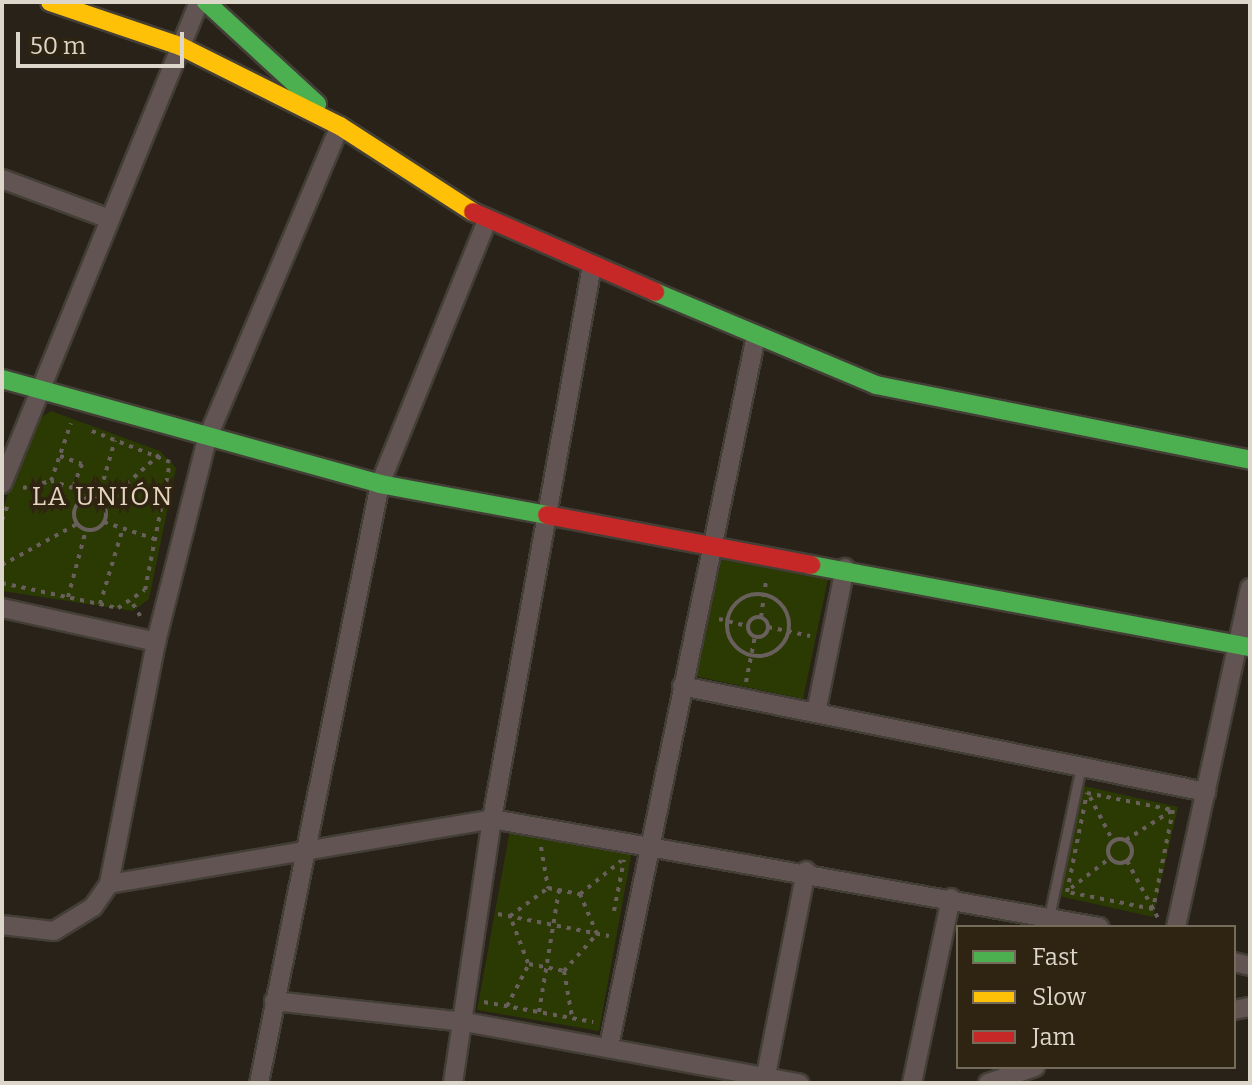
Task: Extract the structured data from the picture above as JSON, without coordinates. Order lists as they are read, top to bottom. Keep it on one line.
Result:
{"districts":["LA UNIÓN"],"legend":["Fast","Slow","Jam"],"scale_bar":"50 m"}
